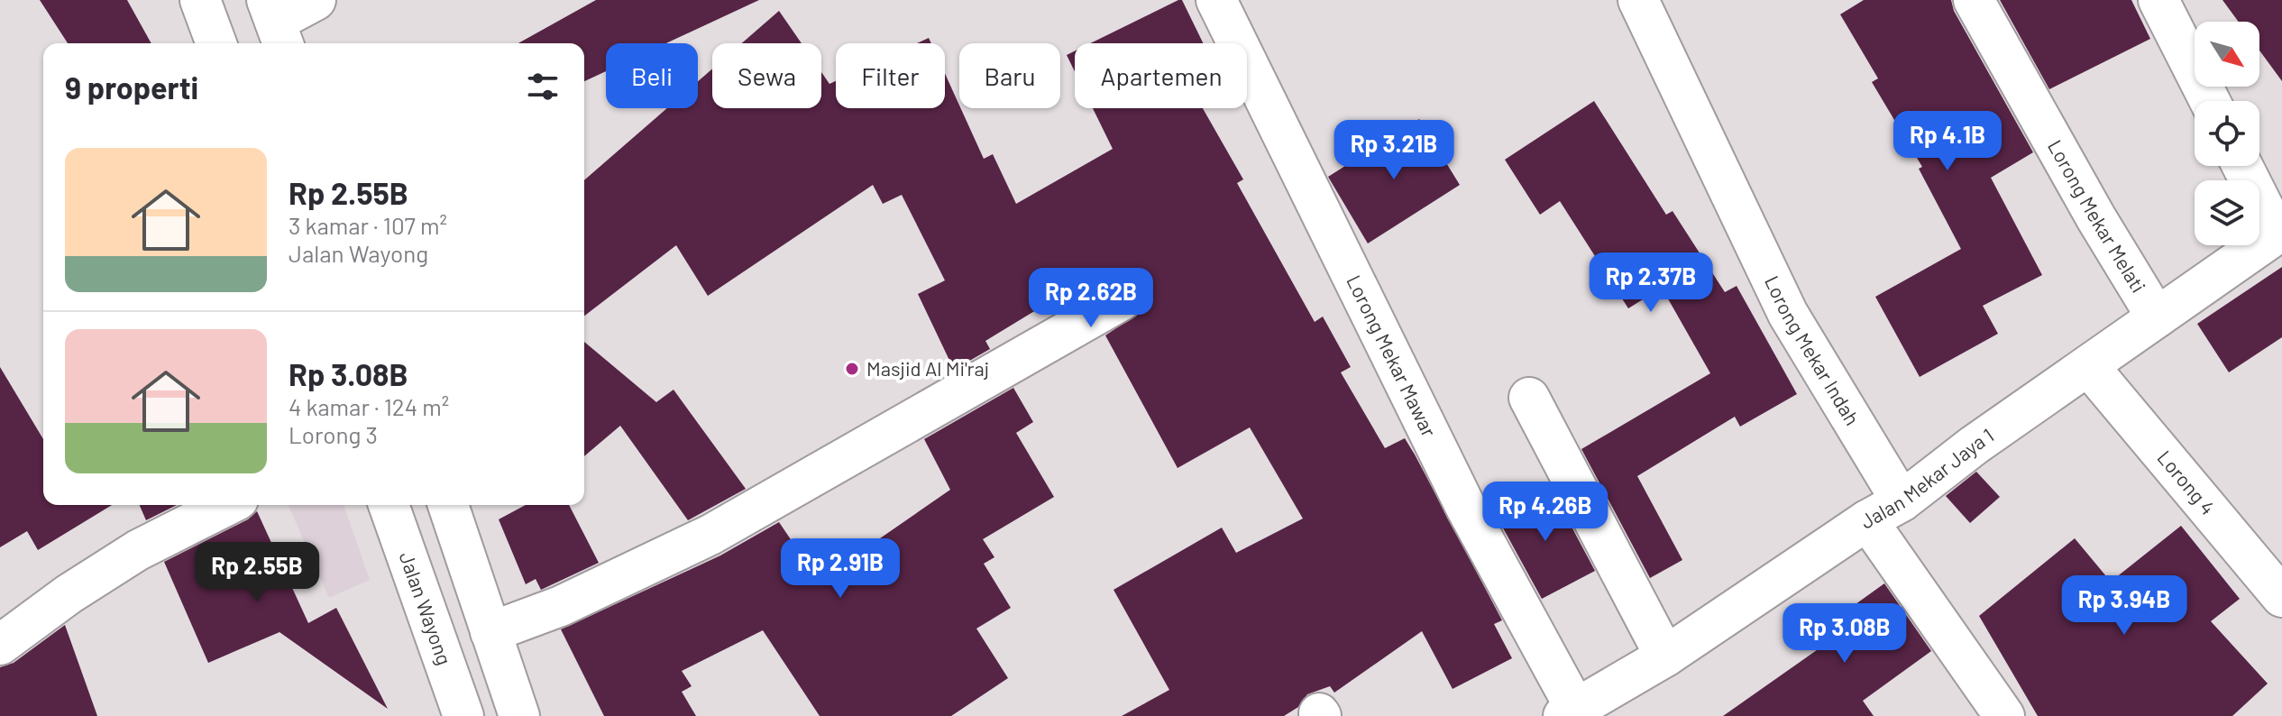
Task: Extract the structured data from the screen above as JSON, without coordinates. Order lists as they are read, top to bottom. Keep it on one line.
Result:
{"streets":{"street":["Lorong Mekar Melati","Lorong Mekar Indah","Lorong Mekar Mawar","Jalan Mekar Jaya 1","Lorong 4","Jalan Wayong"]},"crossings":[["Lorong Mekar Melati","Jalan Mekar Jaya 1"],["Lorong Mekar Indah","Jalan Mekar Jaya 1"],["Lorong Mekar Mawar","Jalan Mekar Jaya 1"],["Jalan Mekar Jaya 1","Lorong 4"]],"places":["Masjid Al Mi'raj"],"north":"bottom right","page":{"chip":["Beli","Sewa","Filter","Baru","Apartemen"],"heading":"9 properti","price":["Rp 4.1B","Rp 3.21B","Rp 2.37B","Rp 2.62B","Rp 4.26B","Rp 2.91B","Rp 2.55B","Rp 3.94B","Rp 3.08B"],"list":[{"name":"Rp 2.55B","note":"3 kamar · 107 m² · Jalan Wayong"},{"name":"Rp 3.08B","note":"4 kamar · 124 m² · Lorong 3"}]}}
